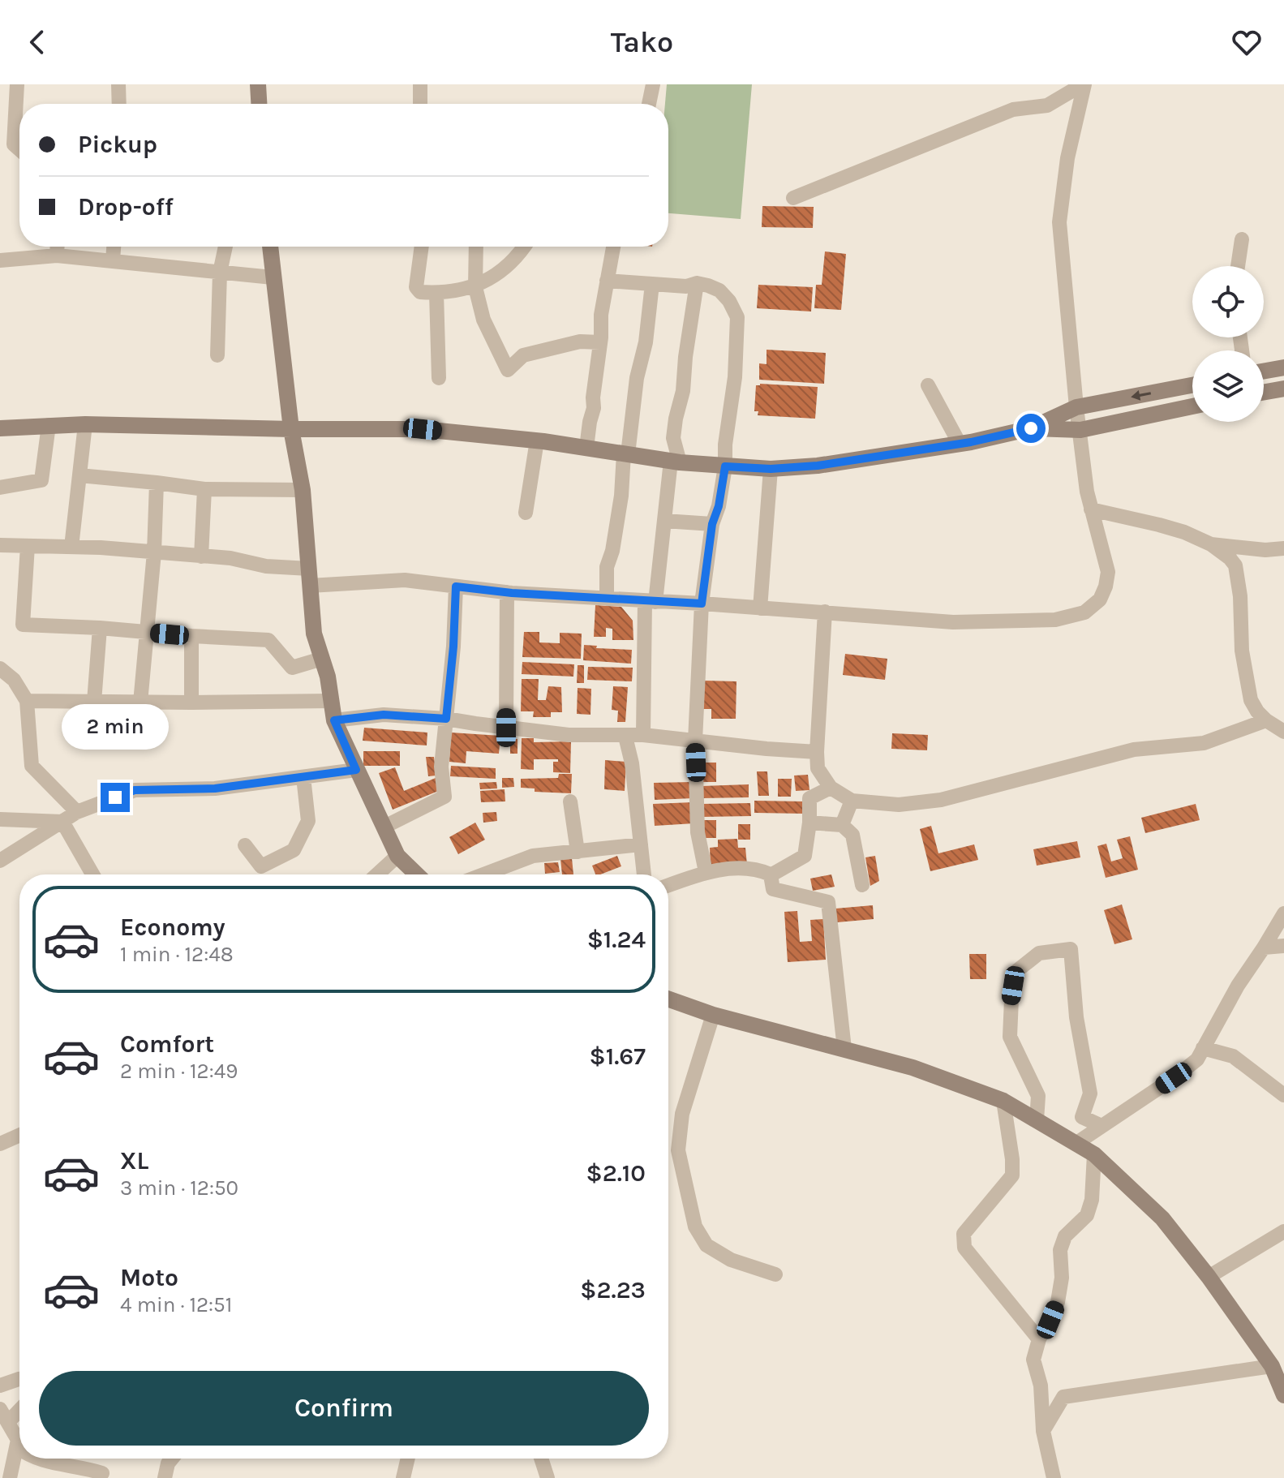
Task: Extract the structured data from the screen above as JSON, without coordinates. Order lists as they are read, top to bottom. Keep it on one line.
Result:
{"page":{"header":"Tako","banner":["Pickup","Drop-off"],"bubble":"2 min","list":[{"name":"Economy","note":"1 min · 12:48","value":"$1.24"},{"name":"Comfort","note":"2 min · 12:49","value":"$1.67"},{"name":"XL","note":"3 min · 12:50","value":"$2.10"},{"name":"Moto","note":"4 min · 12:51","value":"$2.23"}],"buttons":"Confirm"}}
